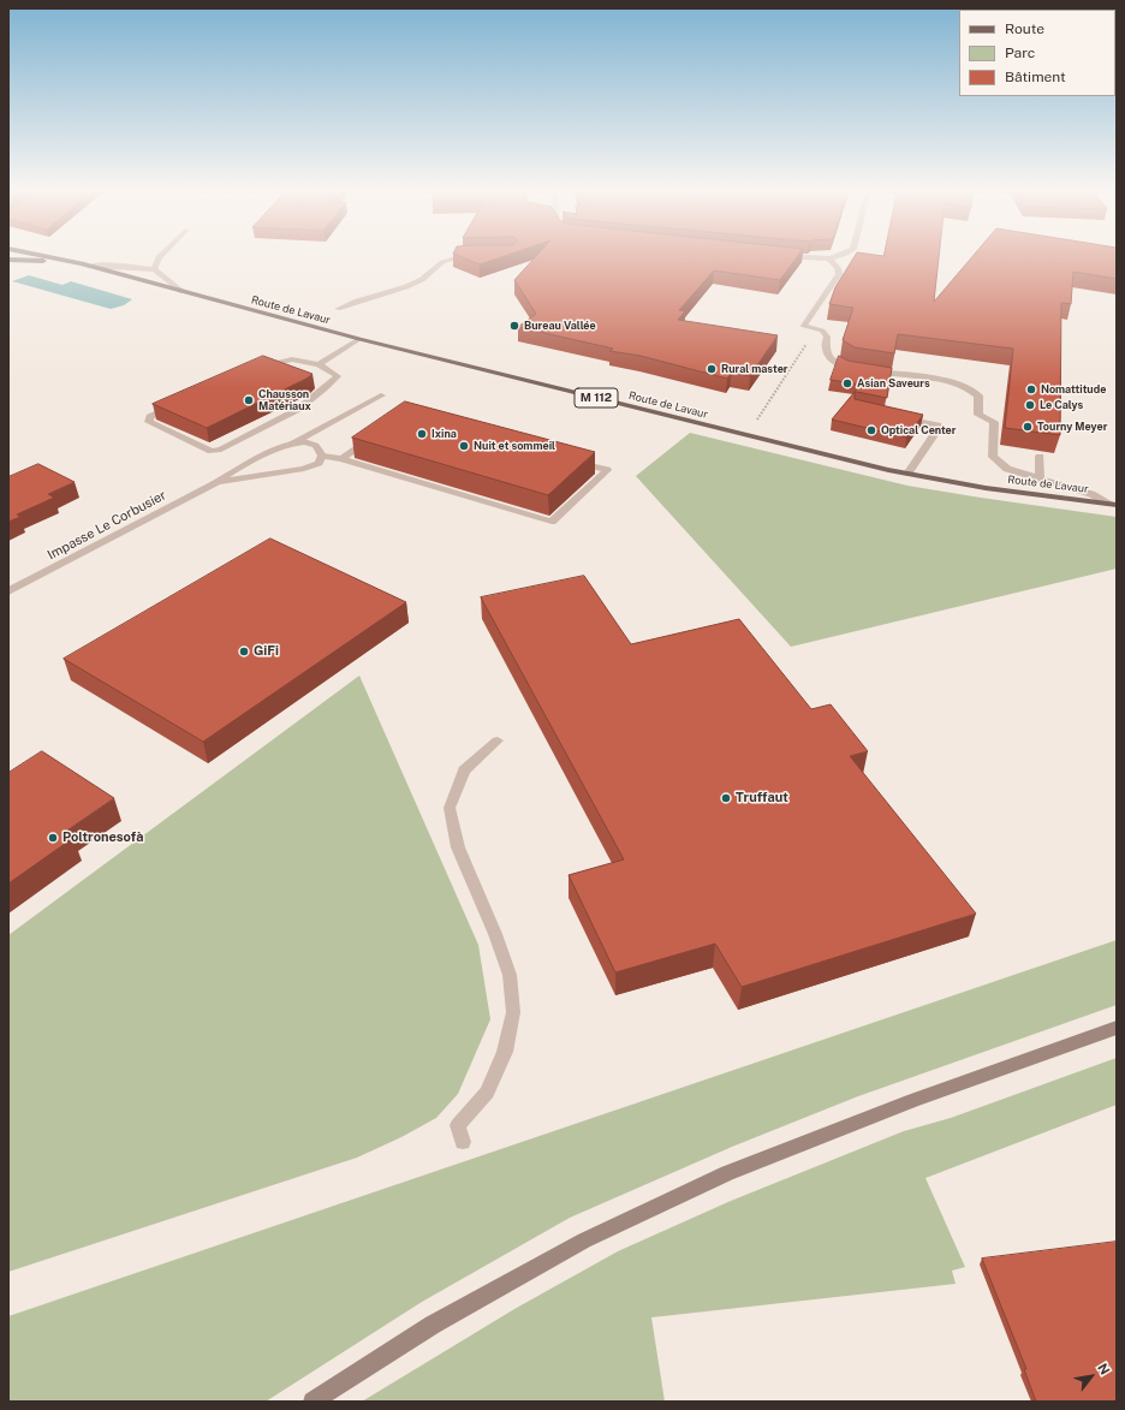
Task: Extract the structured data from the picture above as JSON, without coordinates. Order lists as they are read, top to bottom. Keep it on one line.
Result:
{"streets":{"main road":["Route de Lavaur","M 112"],"street":["Impasse Le Corbusier"]},"places":["Bureau Vallée","Rural master","Asian Saveurs","Nomattitude","Chausson Matériaux","Le Calys","Tourny Meyer","Optical Center","Ixina","Nuit et sommeil","GiFi","Truffaut","Poltronesofà"],"legend":["Route","Parc","Bâtiment"],"north":"top right"}
